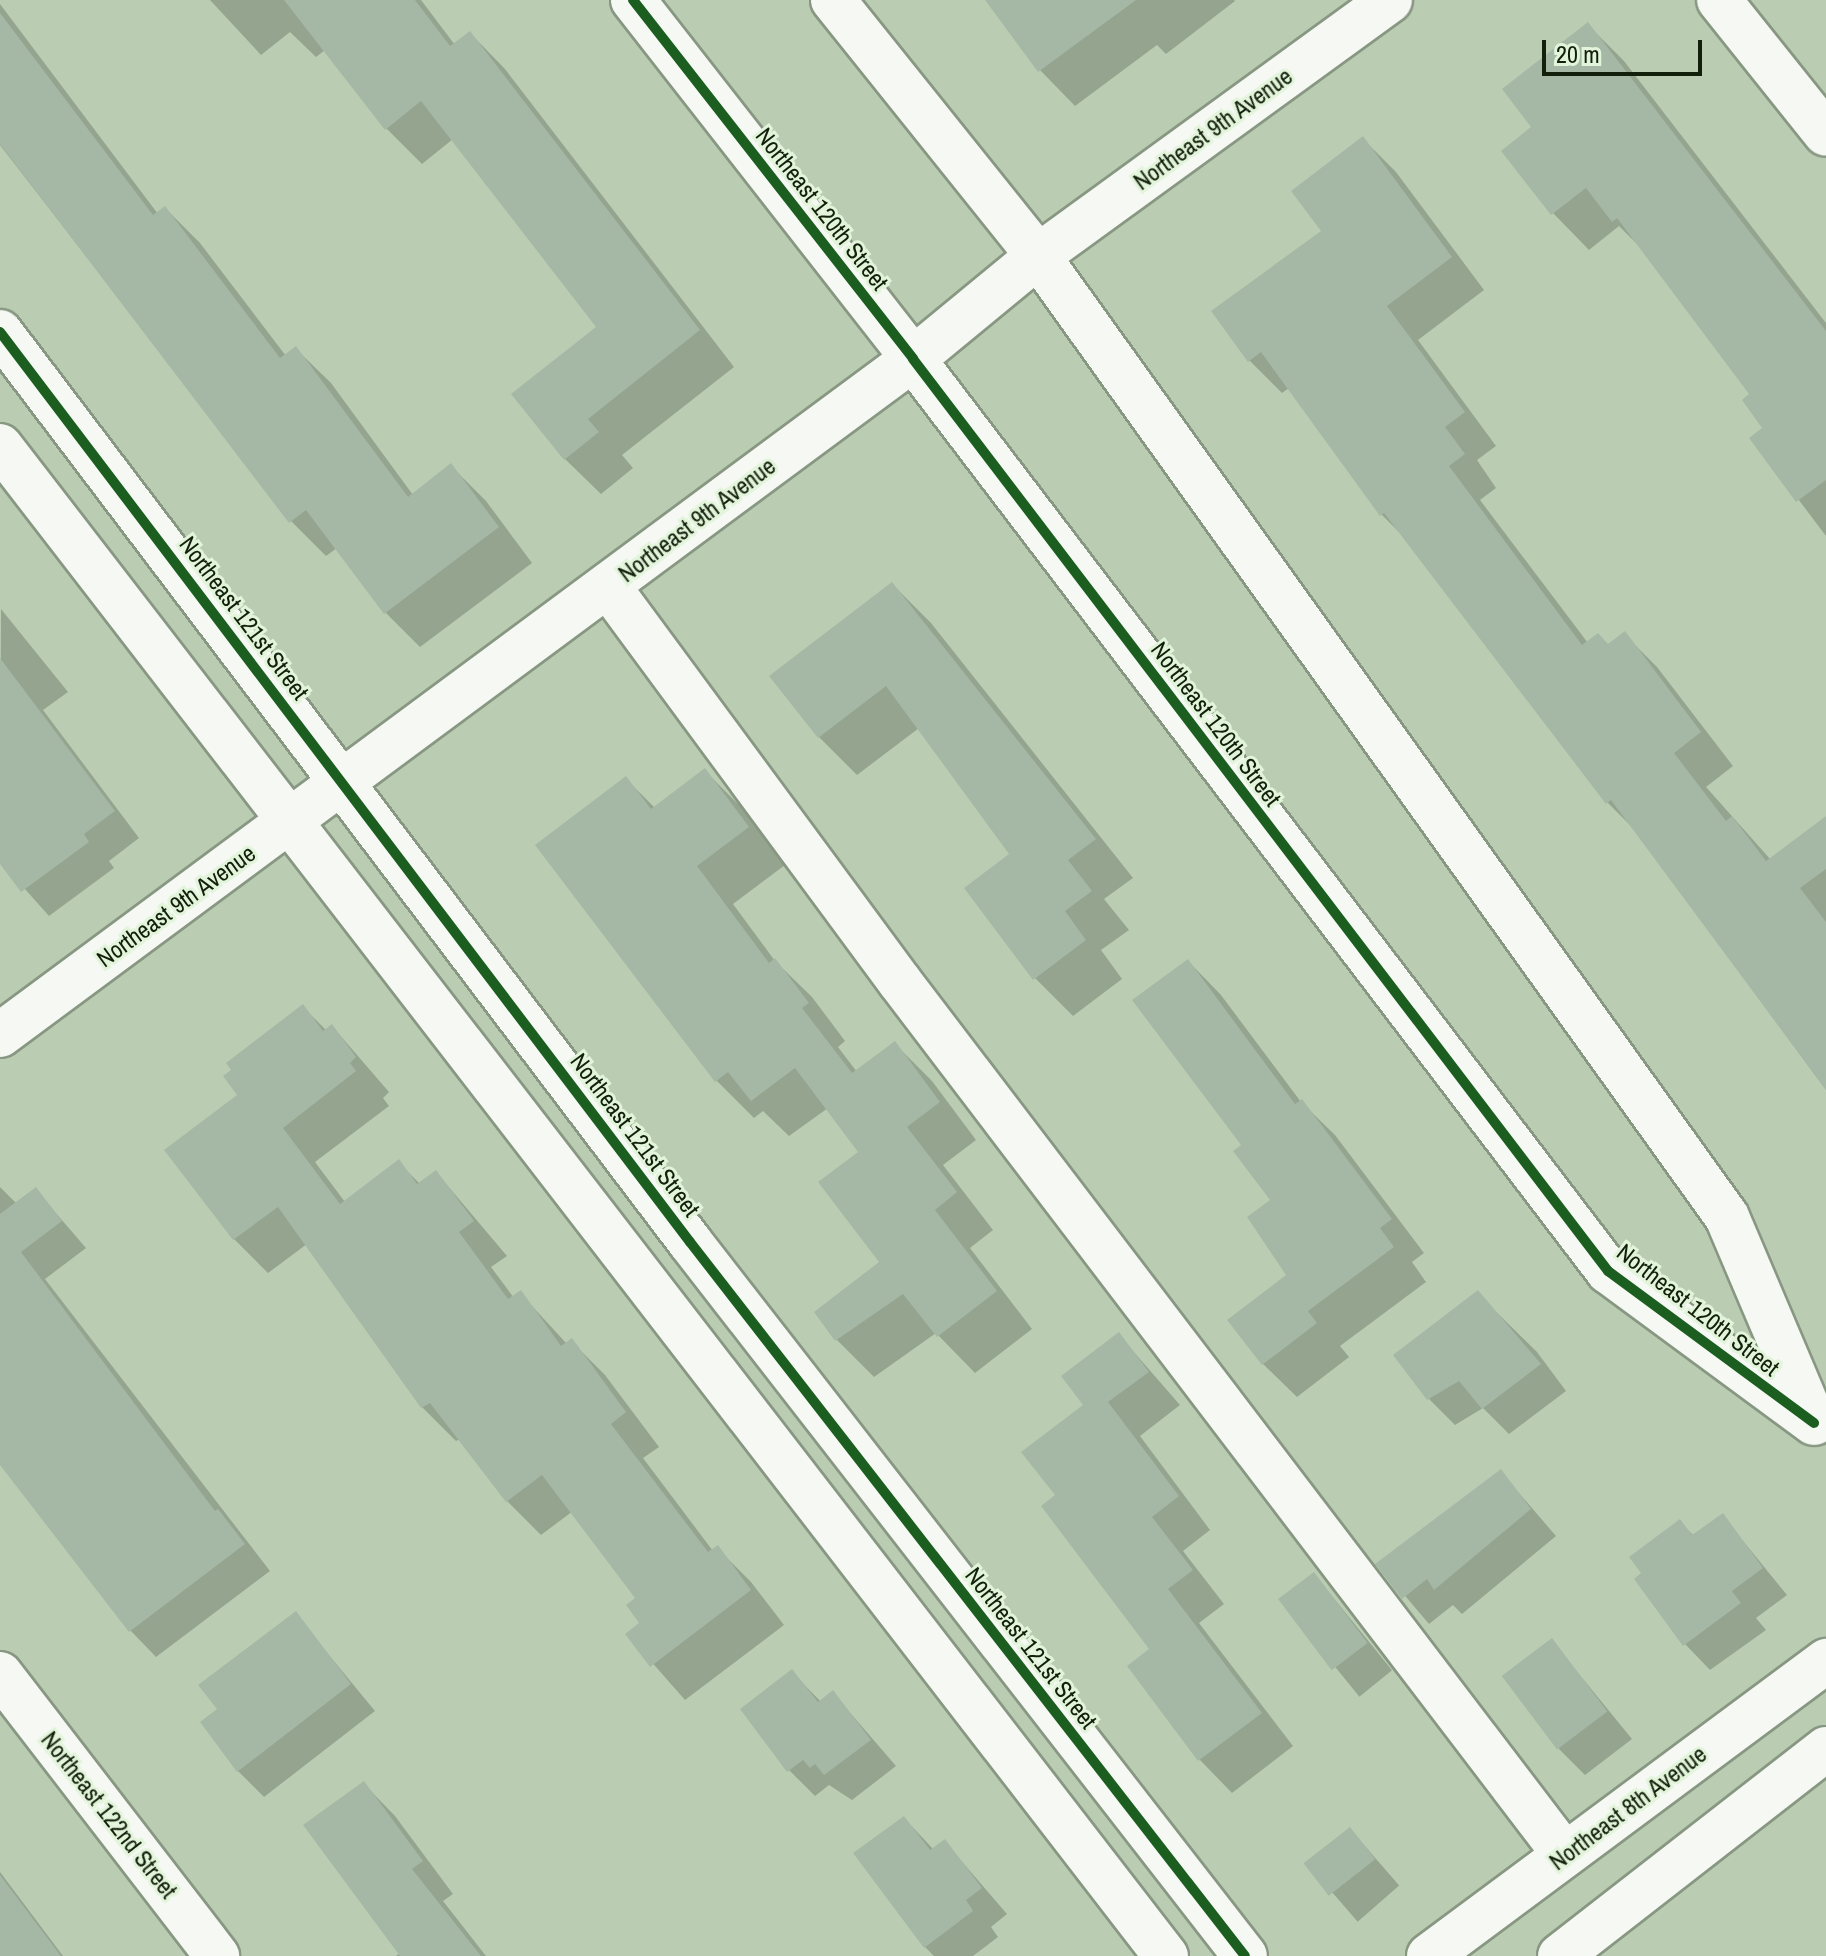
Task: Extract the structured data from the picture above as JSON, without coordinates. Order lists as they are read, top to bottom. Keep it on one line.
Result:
{"streets":{"street":["Northeast 9th Avenue","Northeast 120th Street","Northeast 121st Street","Northeast 8th Avenue","Northeast 122nd Street"]},"crossings":[["Northeast 9th Avenue","Northeast 120th Street"],["Northeast 9th Avenue","Northeast 121st Street"]],"scale_bar":"20 m"}
